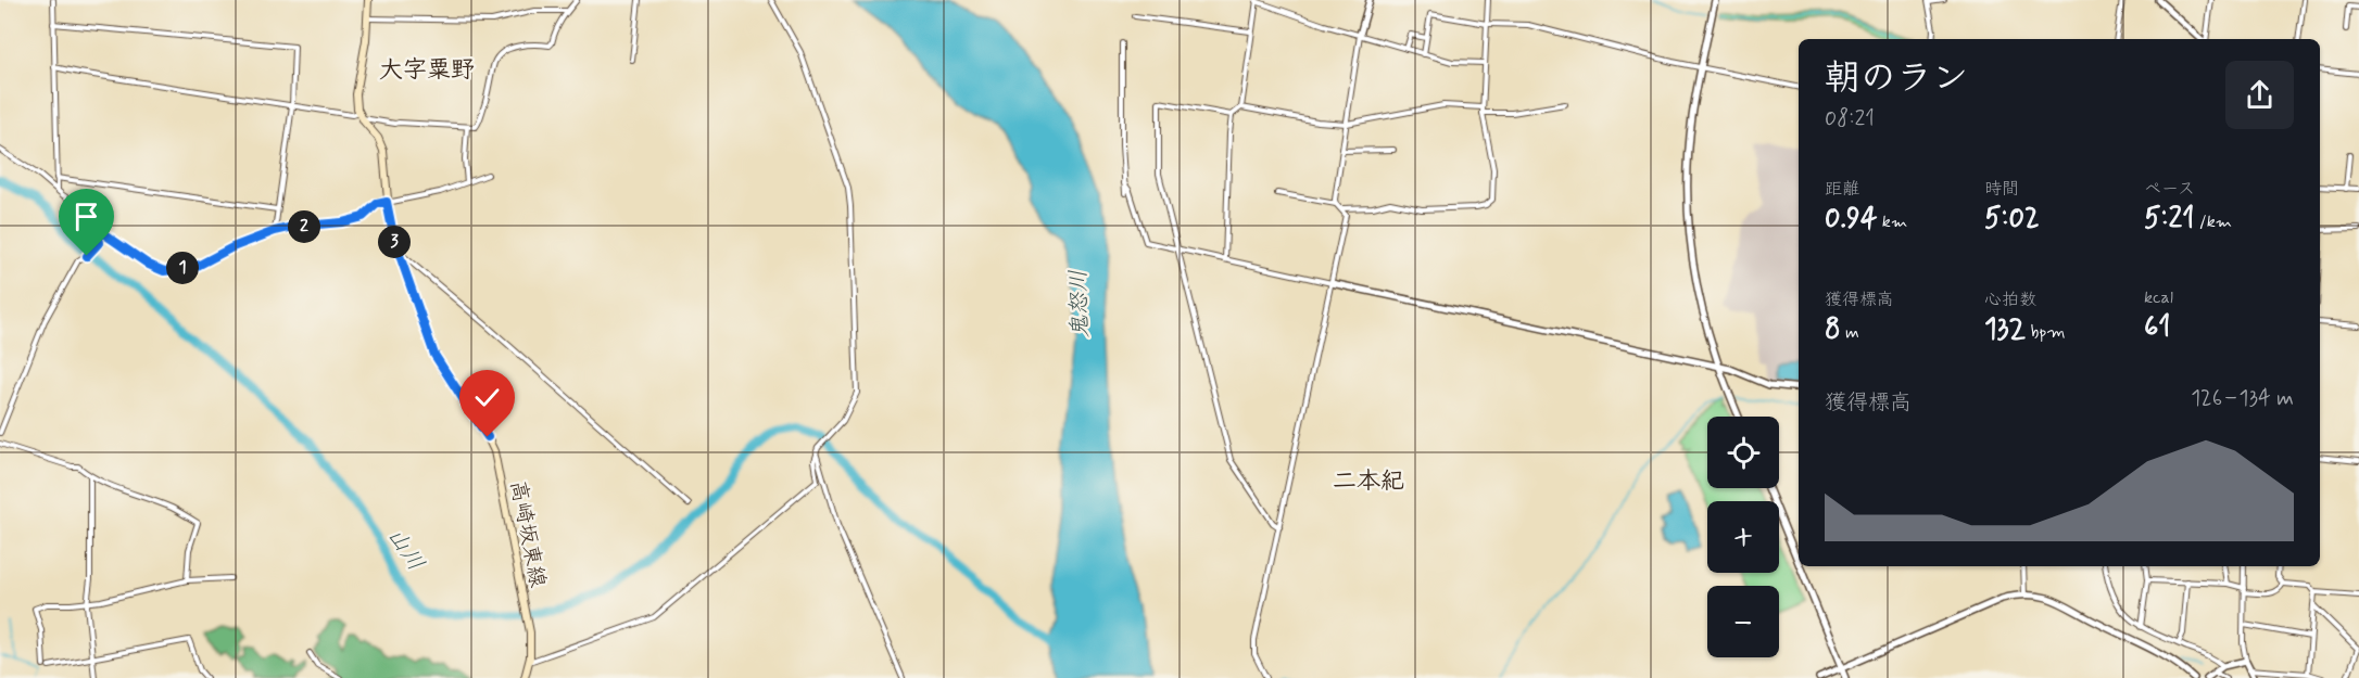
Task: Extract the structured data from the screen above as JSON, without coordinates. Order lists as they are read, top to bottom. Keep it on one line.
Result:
{"streets":{"main road":["高崎坂東線"]},"districts":["大字粟野","二本紀"],"water":["鬼怒川","山川"],"page":{"heading":["朝のラン","08:21"],"stats":[["距離","0.94 km"],["時間","5:02"],["ペース","5:21 /km"],["獲得標高","8 m"],["心拍数","132 bpm"],["kcal","61"]],"pins":["2","3","1"],"chart":["獲得標高","126–134 m"],"map_buttons":["+","−"]}}
